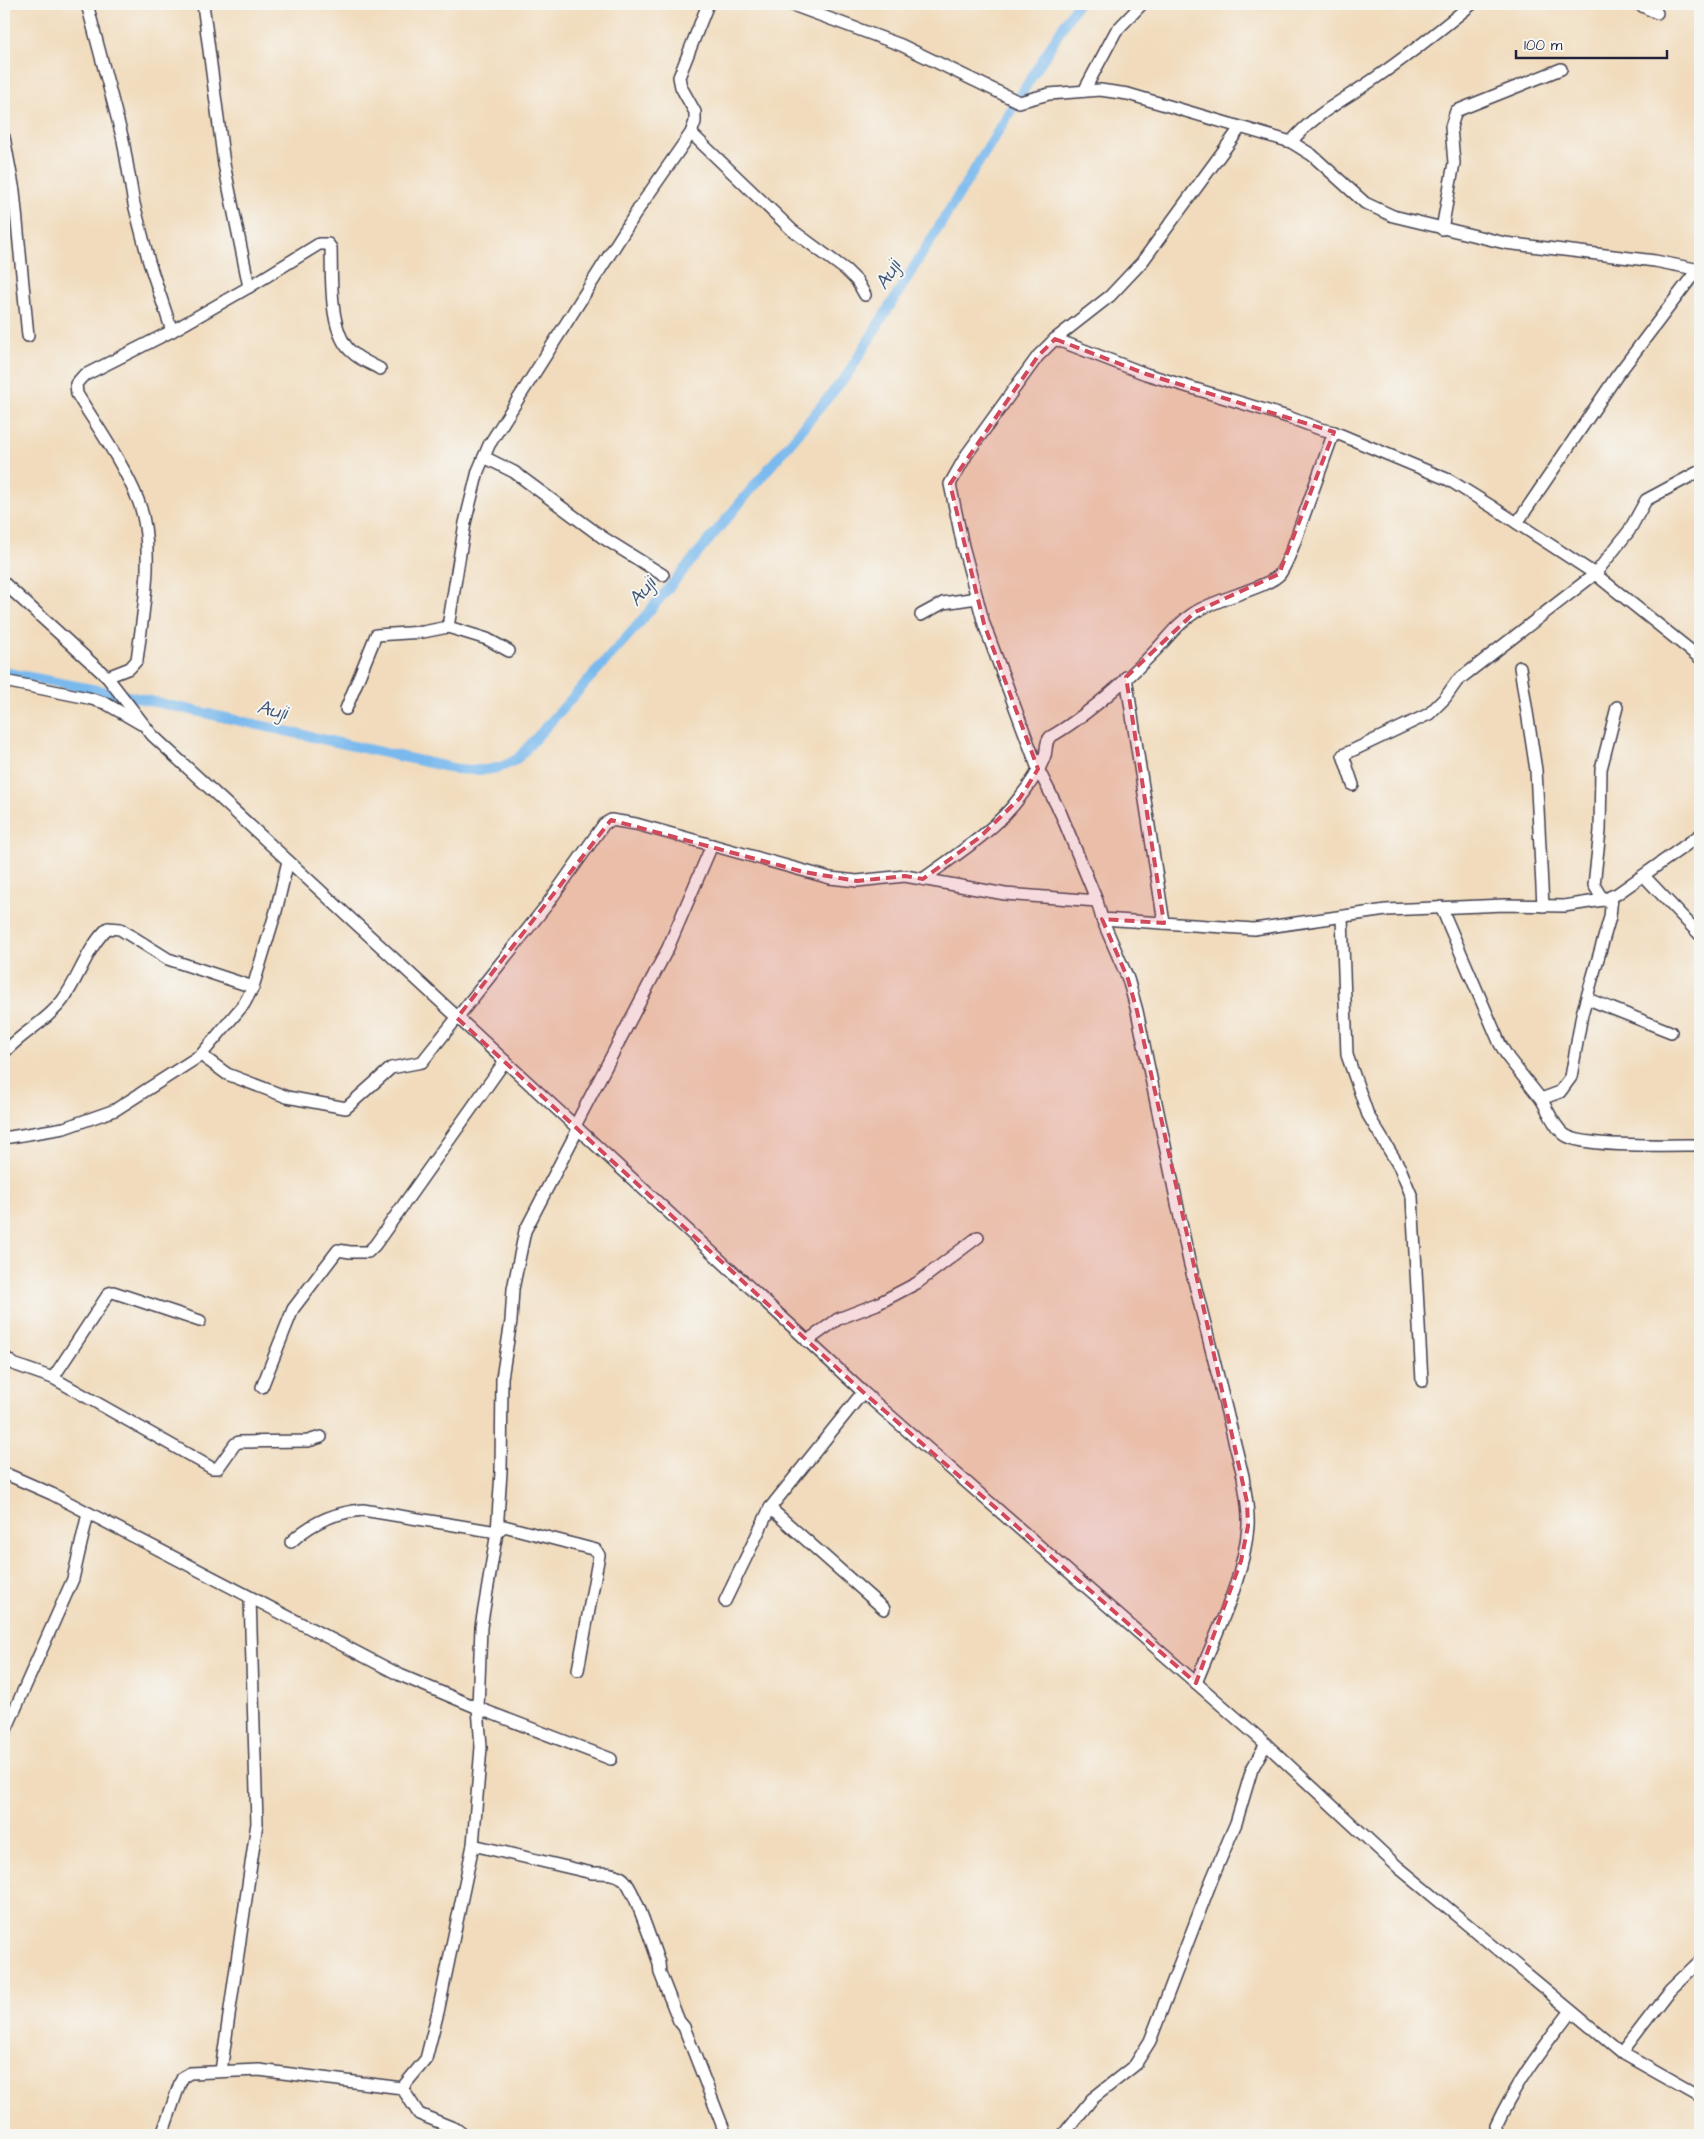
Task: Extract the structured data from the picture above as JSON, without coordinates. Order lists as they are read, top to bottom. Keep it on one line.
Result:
{"water":["Auji"],"scale_bar":"100 m"}
